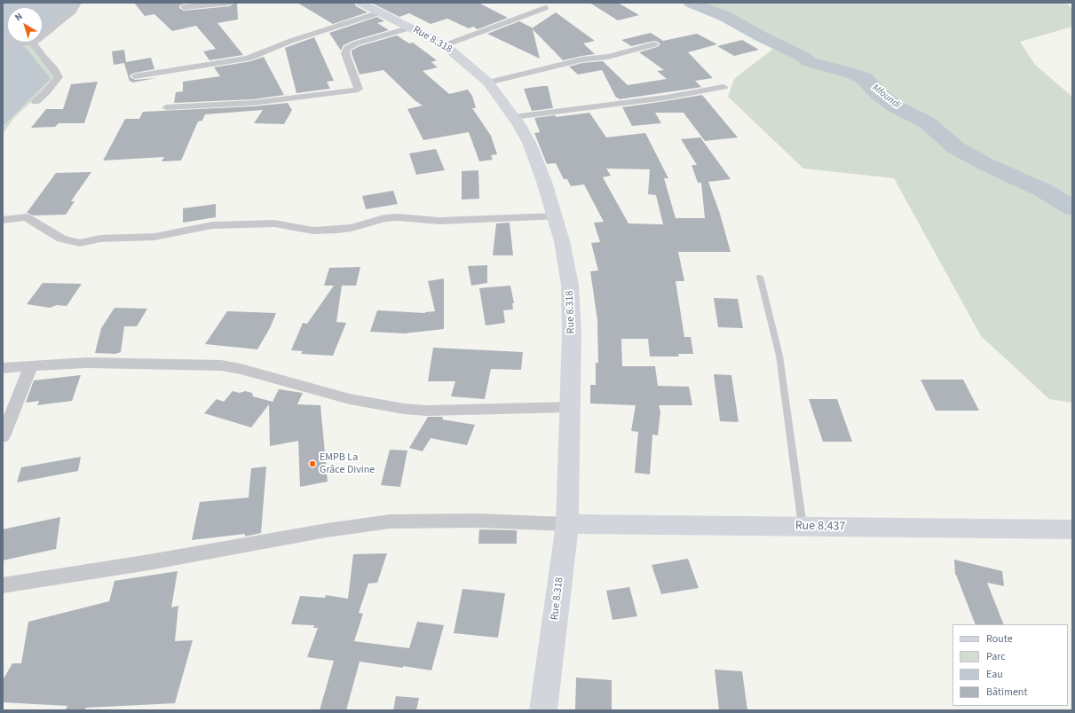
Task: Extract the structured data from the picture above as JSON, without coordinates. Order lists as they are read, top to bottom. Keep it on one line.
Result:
{"streets":{"main road":["Rue 8.318","Rue 8.437"]},"crossings":[["Rue 8.318","Rue 8.437"]],"water":["Mfoundi"],"places":["EMPB La Grâce Divine"],"legend":["Route","Parc","Eau","Bâtiment"],"north":"top left"}
